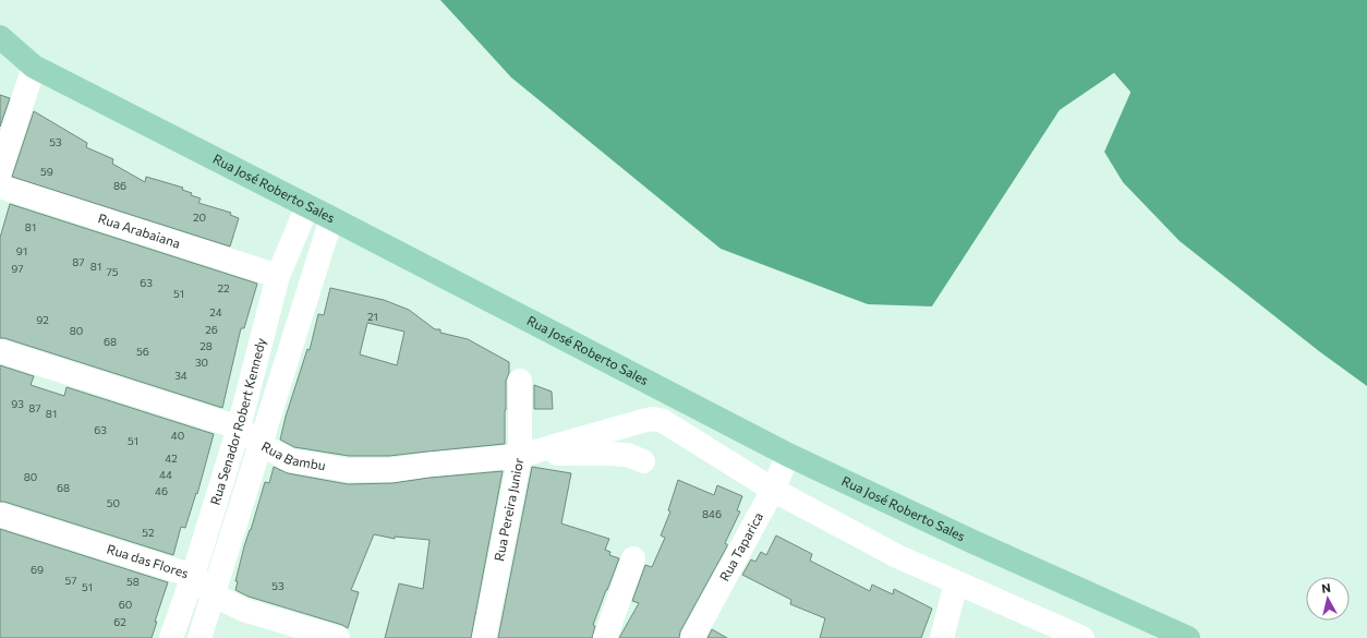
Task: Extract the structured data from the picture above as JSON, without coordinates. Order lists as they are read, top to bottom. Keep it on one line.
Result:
{"streets":{"main road":["Rua José Roberto Sales"],"street":["Rua Arabaiana","Rua Senador Robert Kennedy","Rua Bambu","Rua Pereira Junior","Rua Taparica","Rua das Flores"]},"crossings":[["Rua José Roberto Sales","Rua Senador Robert Kennedy"],["Rua José Roberto Sales","Rua Taparica"],["Rua Arabaiana","Rua Senador Robert Kennedy"],["Rua Senador Robert Kennedy","Rua Bambu"],["Rua Senador Robert Kennedy","Rua das Flores"],["Rua Bambu","Rua Pereira Junior"],["Rua Bambu","Rua Taparica"]],"house_numbers":["53","59","86","20","81","91","87","81","97","75","63","22","51","24","21","92","26","80","68","28","56","30","34","93","87","81","63","40","51","42","44","80","68","46","50","846","52","69","57","58","53","51","60","62"],"north":"top"}
